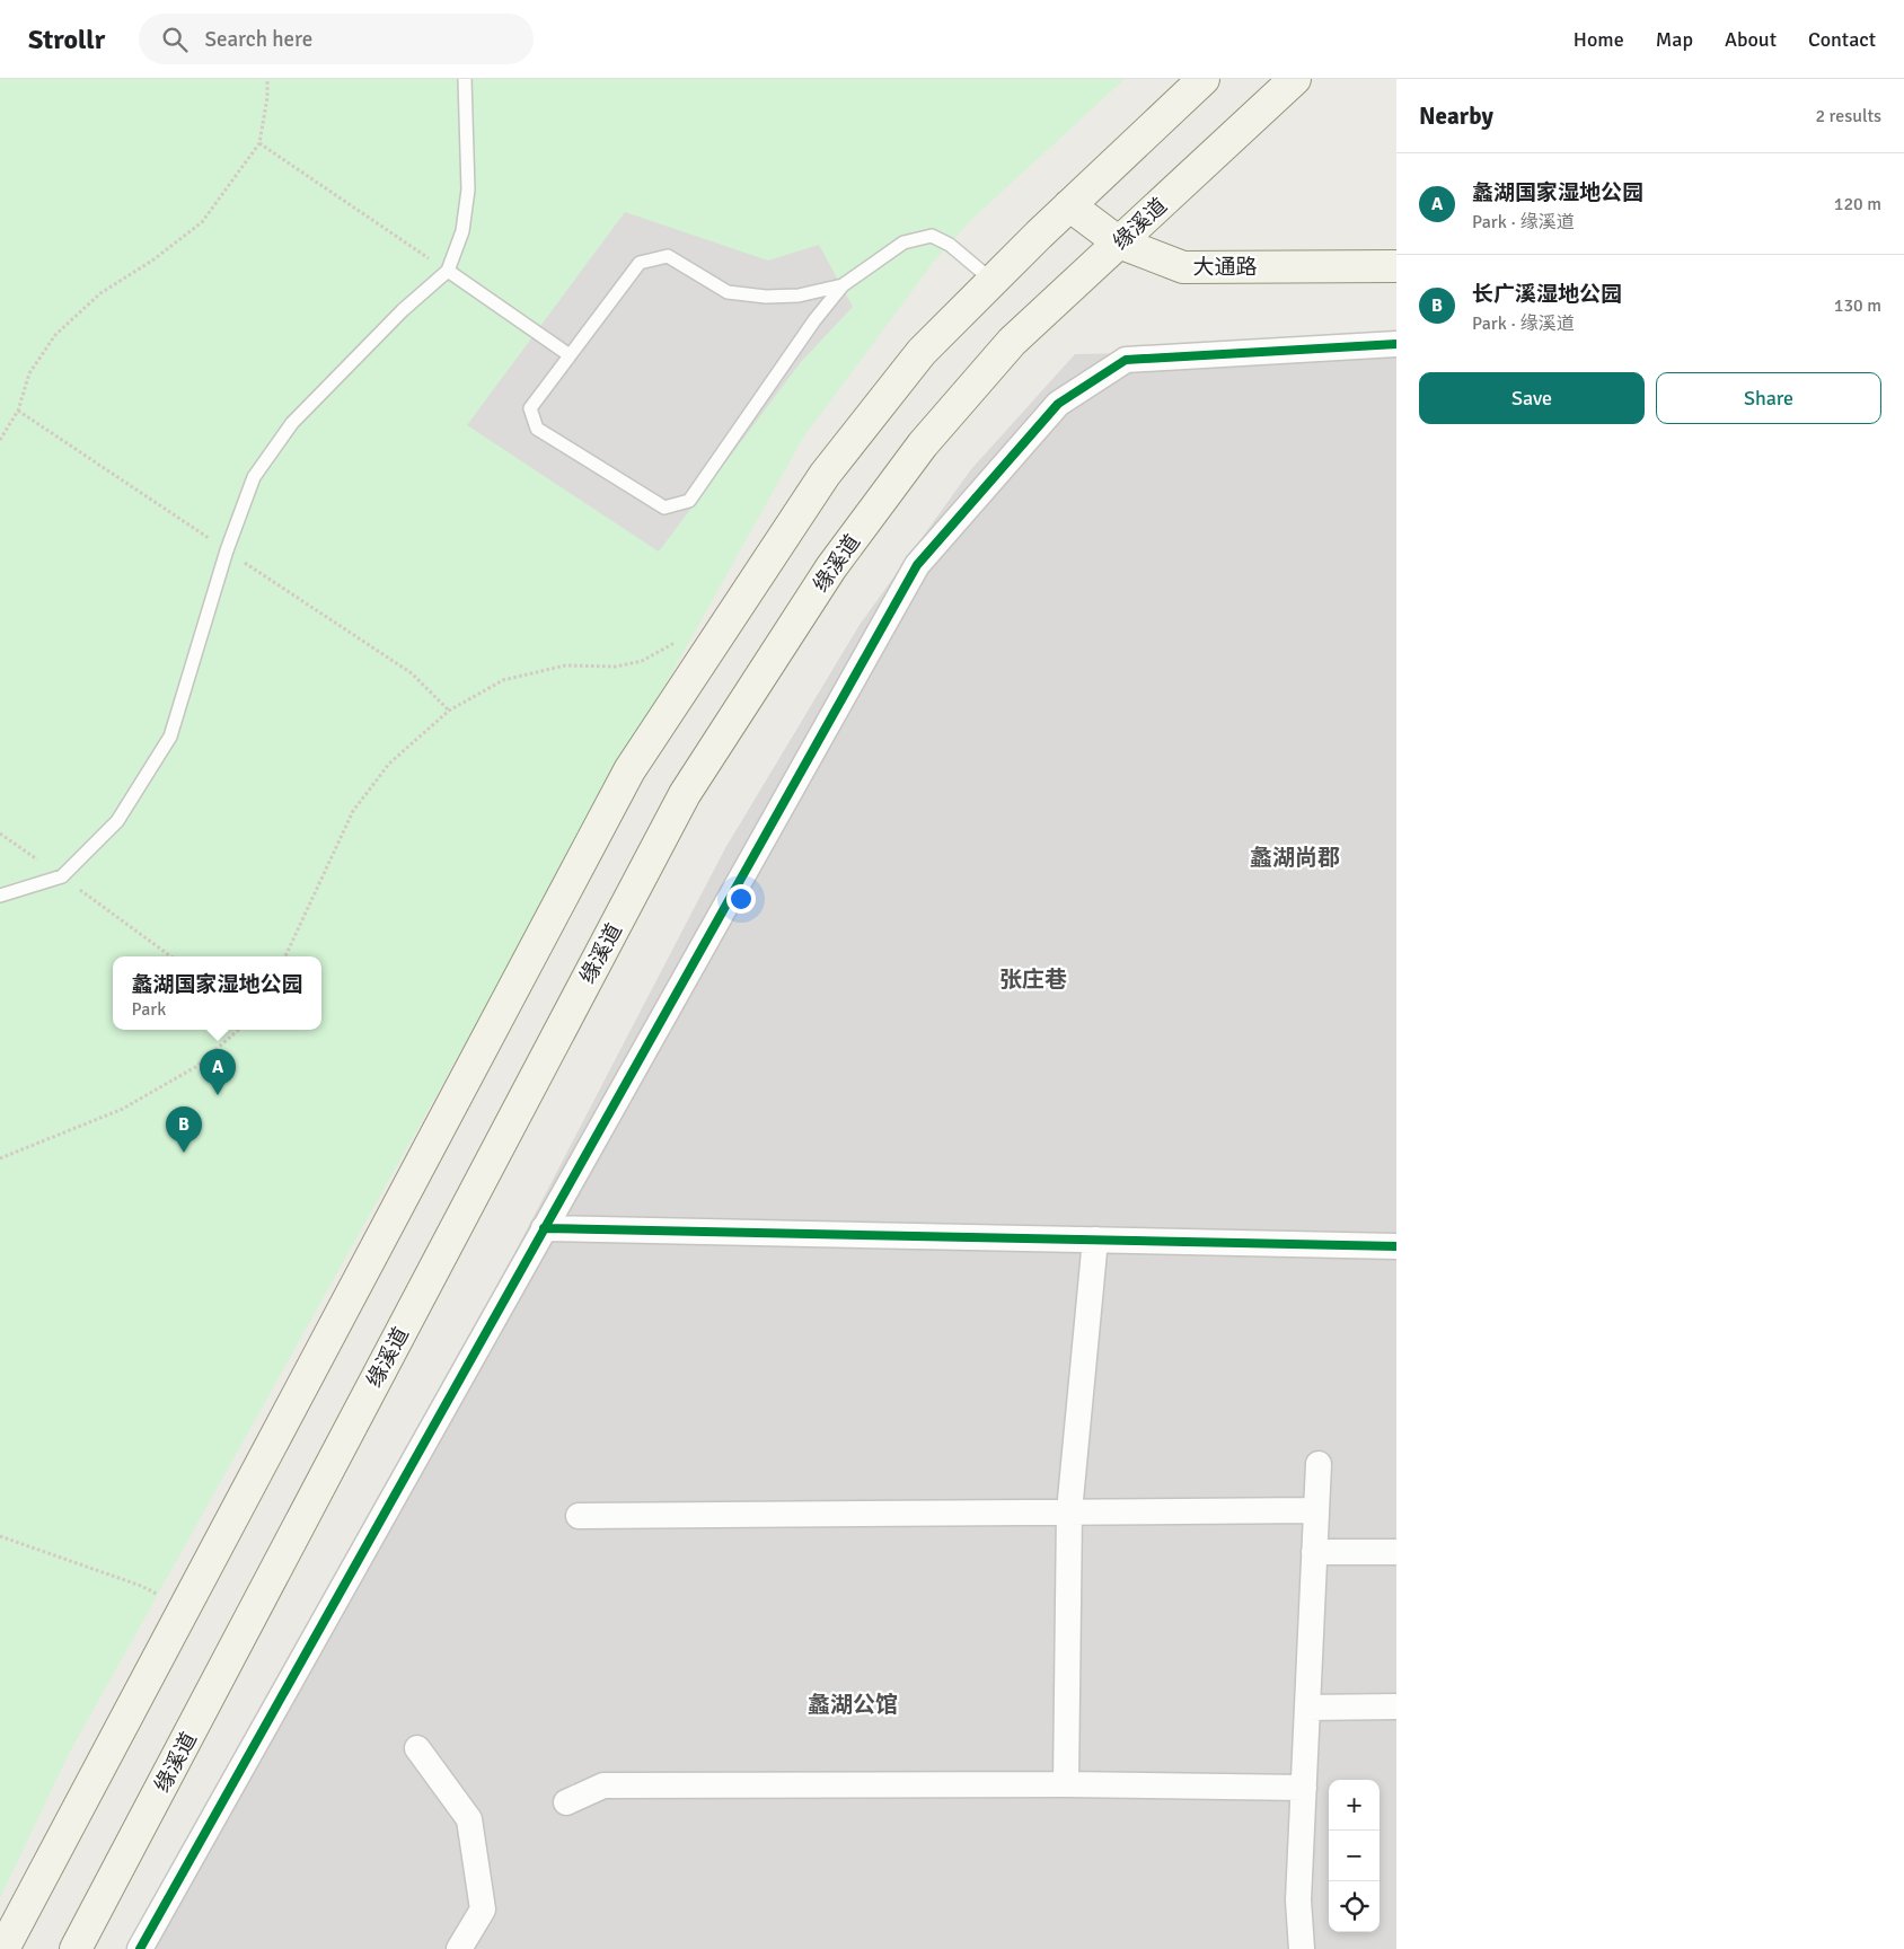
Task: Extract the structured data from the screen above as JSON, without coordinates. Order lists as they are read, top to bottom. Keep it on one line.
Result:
{"streets":{"main road":["缘溪道","大通路"]},"crossings":[["缘溪道","大通路"]],"districts":["蠡湖尚郡","张庄巷","蠡湖公馆"],"page":{"header":"Strollr","search":"Search here","nav":["Home","Map","About","Contact"],"heading":["Nearby","2 results"],"list":[{"mark":"A","name":"蠡湖国家湿地公园","note":"Park · 缘溪道","value":"120 m"},{"mark":"B","name":"长广溪湿地公园","note":"Park · 缘溪道","value":"130 m"}],"buttons":["Save","Share"],"popup":["蠡湖国家湿地公园","Park"],"pins":["A","B"],"map_buttons":["+","−"]}}
